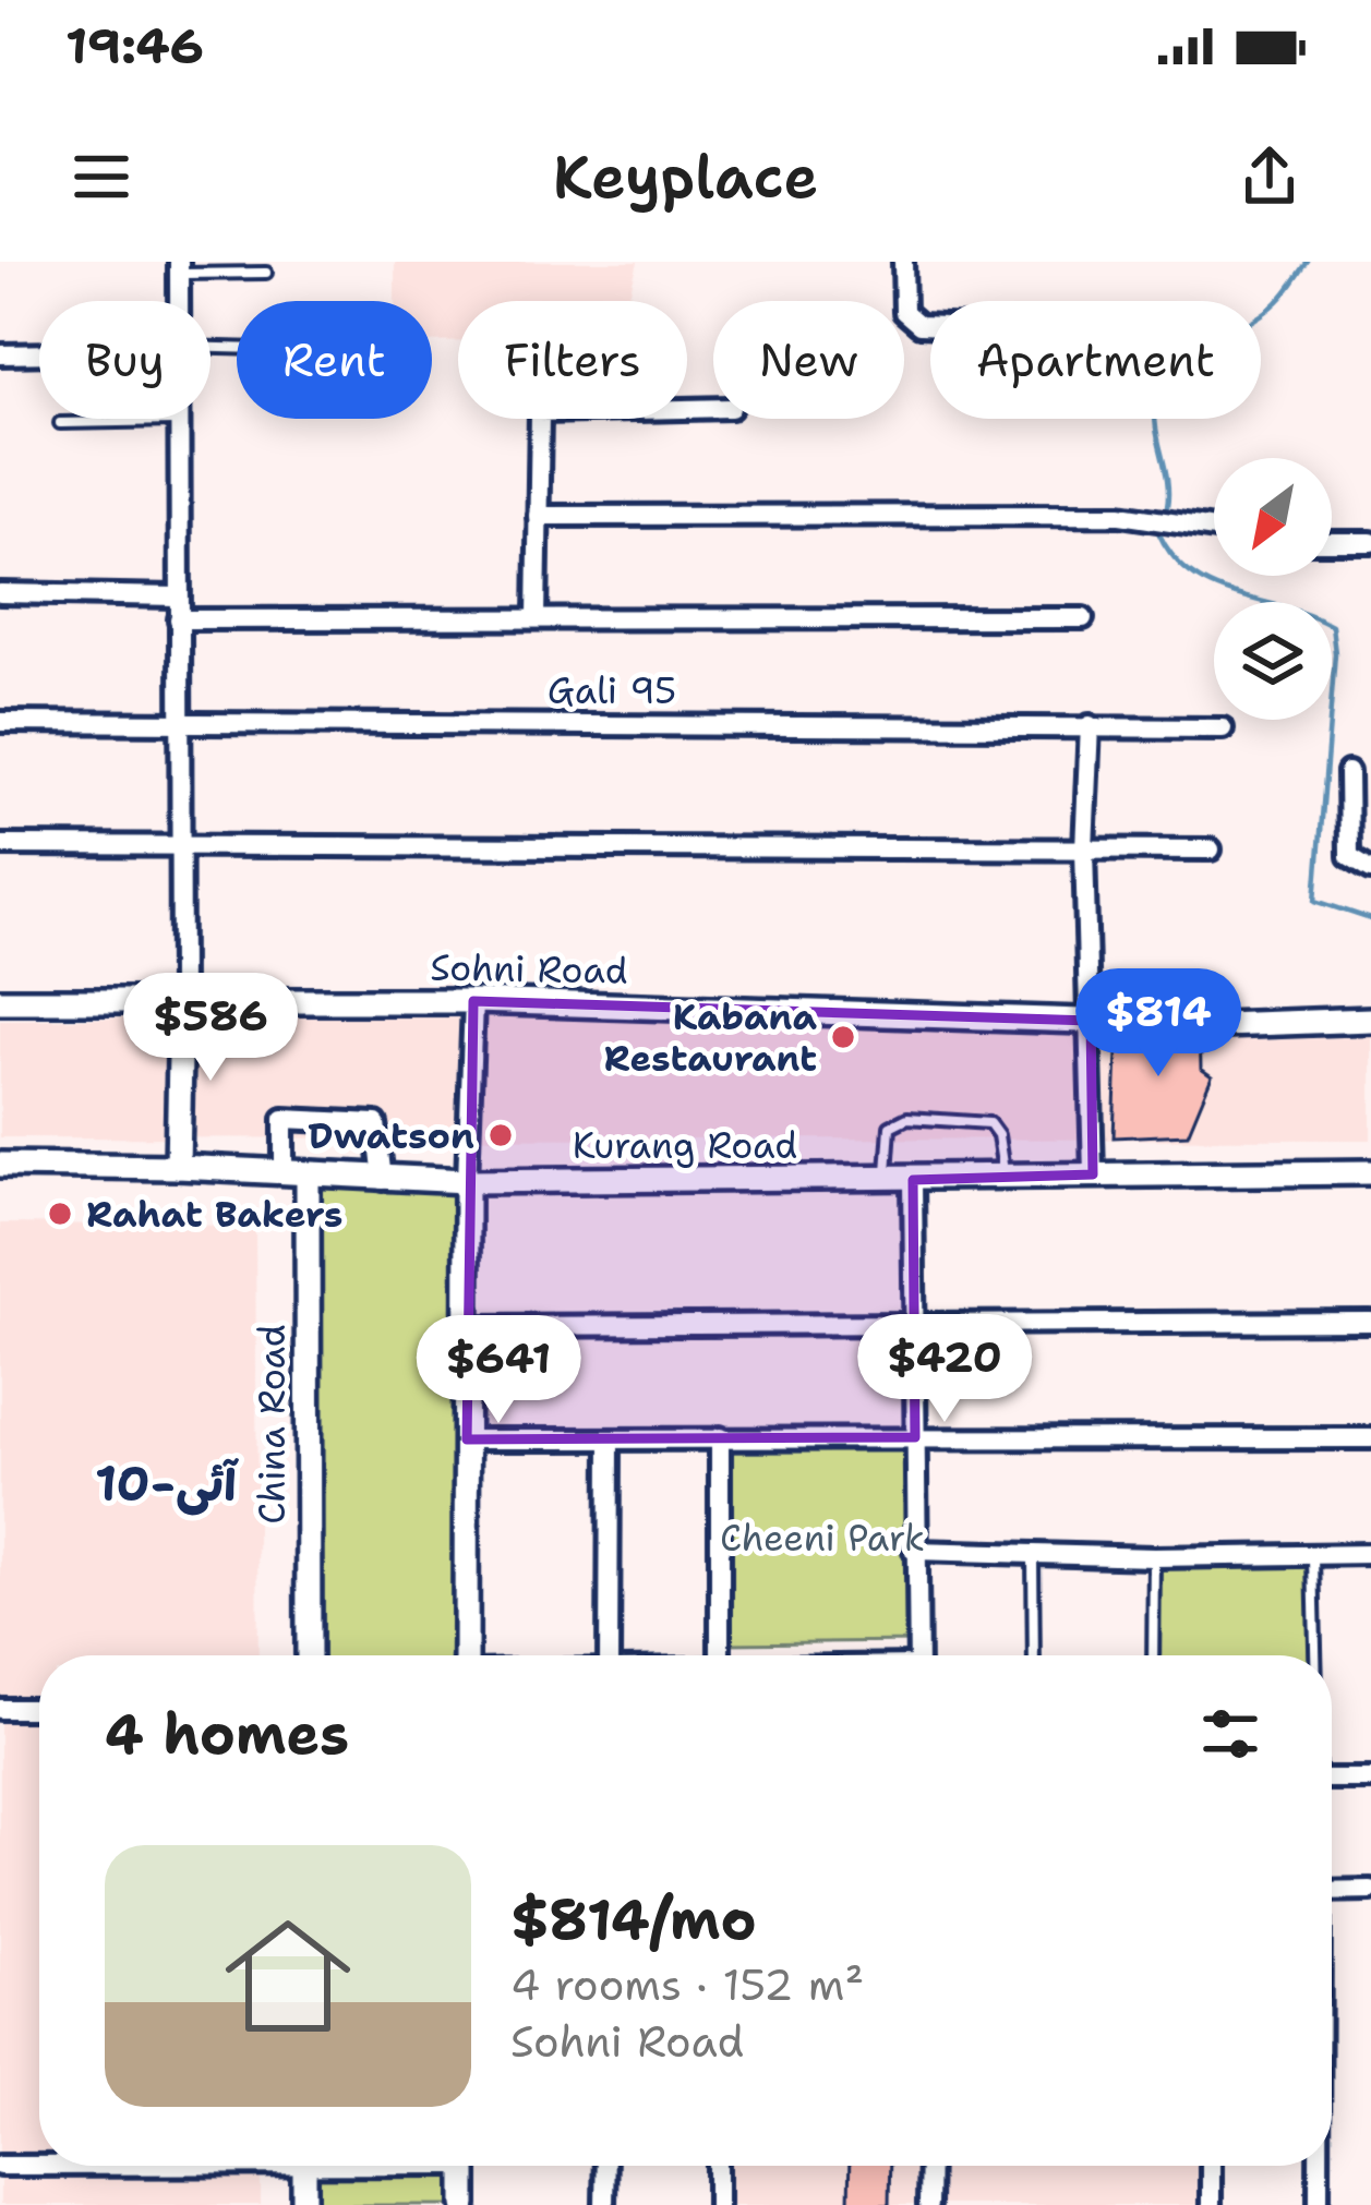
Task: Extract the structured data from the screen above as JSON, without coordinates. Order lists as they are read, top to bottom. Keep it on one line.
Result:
{"streets":{"street":["Gali 95","Sohni Road","Kurang Road","China Road"]},"crossings":[["Kurang Road","China Road"]],"districts":["آئی-10"],"parks":["Cheeni Park"],"places":["Kabana Restaurant","Dwatson","Rahat Bakers"],"north":"bottom left","page":{"status":"19:46","header":"Keyplace","chip":["Buy","Rent","Filters","New","Apartment"],"price":["$814","$586","$420","$641"],"heading":"4 homes","list":[{"name":"$814/mo","note":"4 rooms · 152 m² · Sohni Road"}]}}
